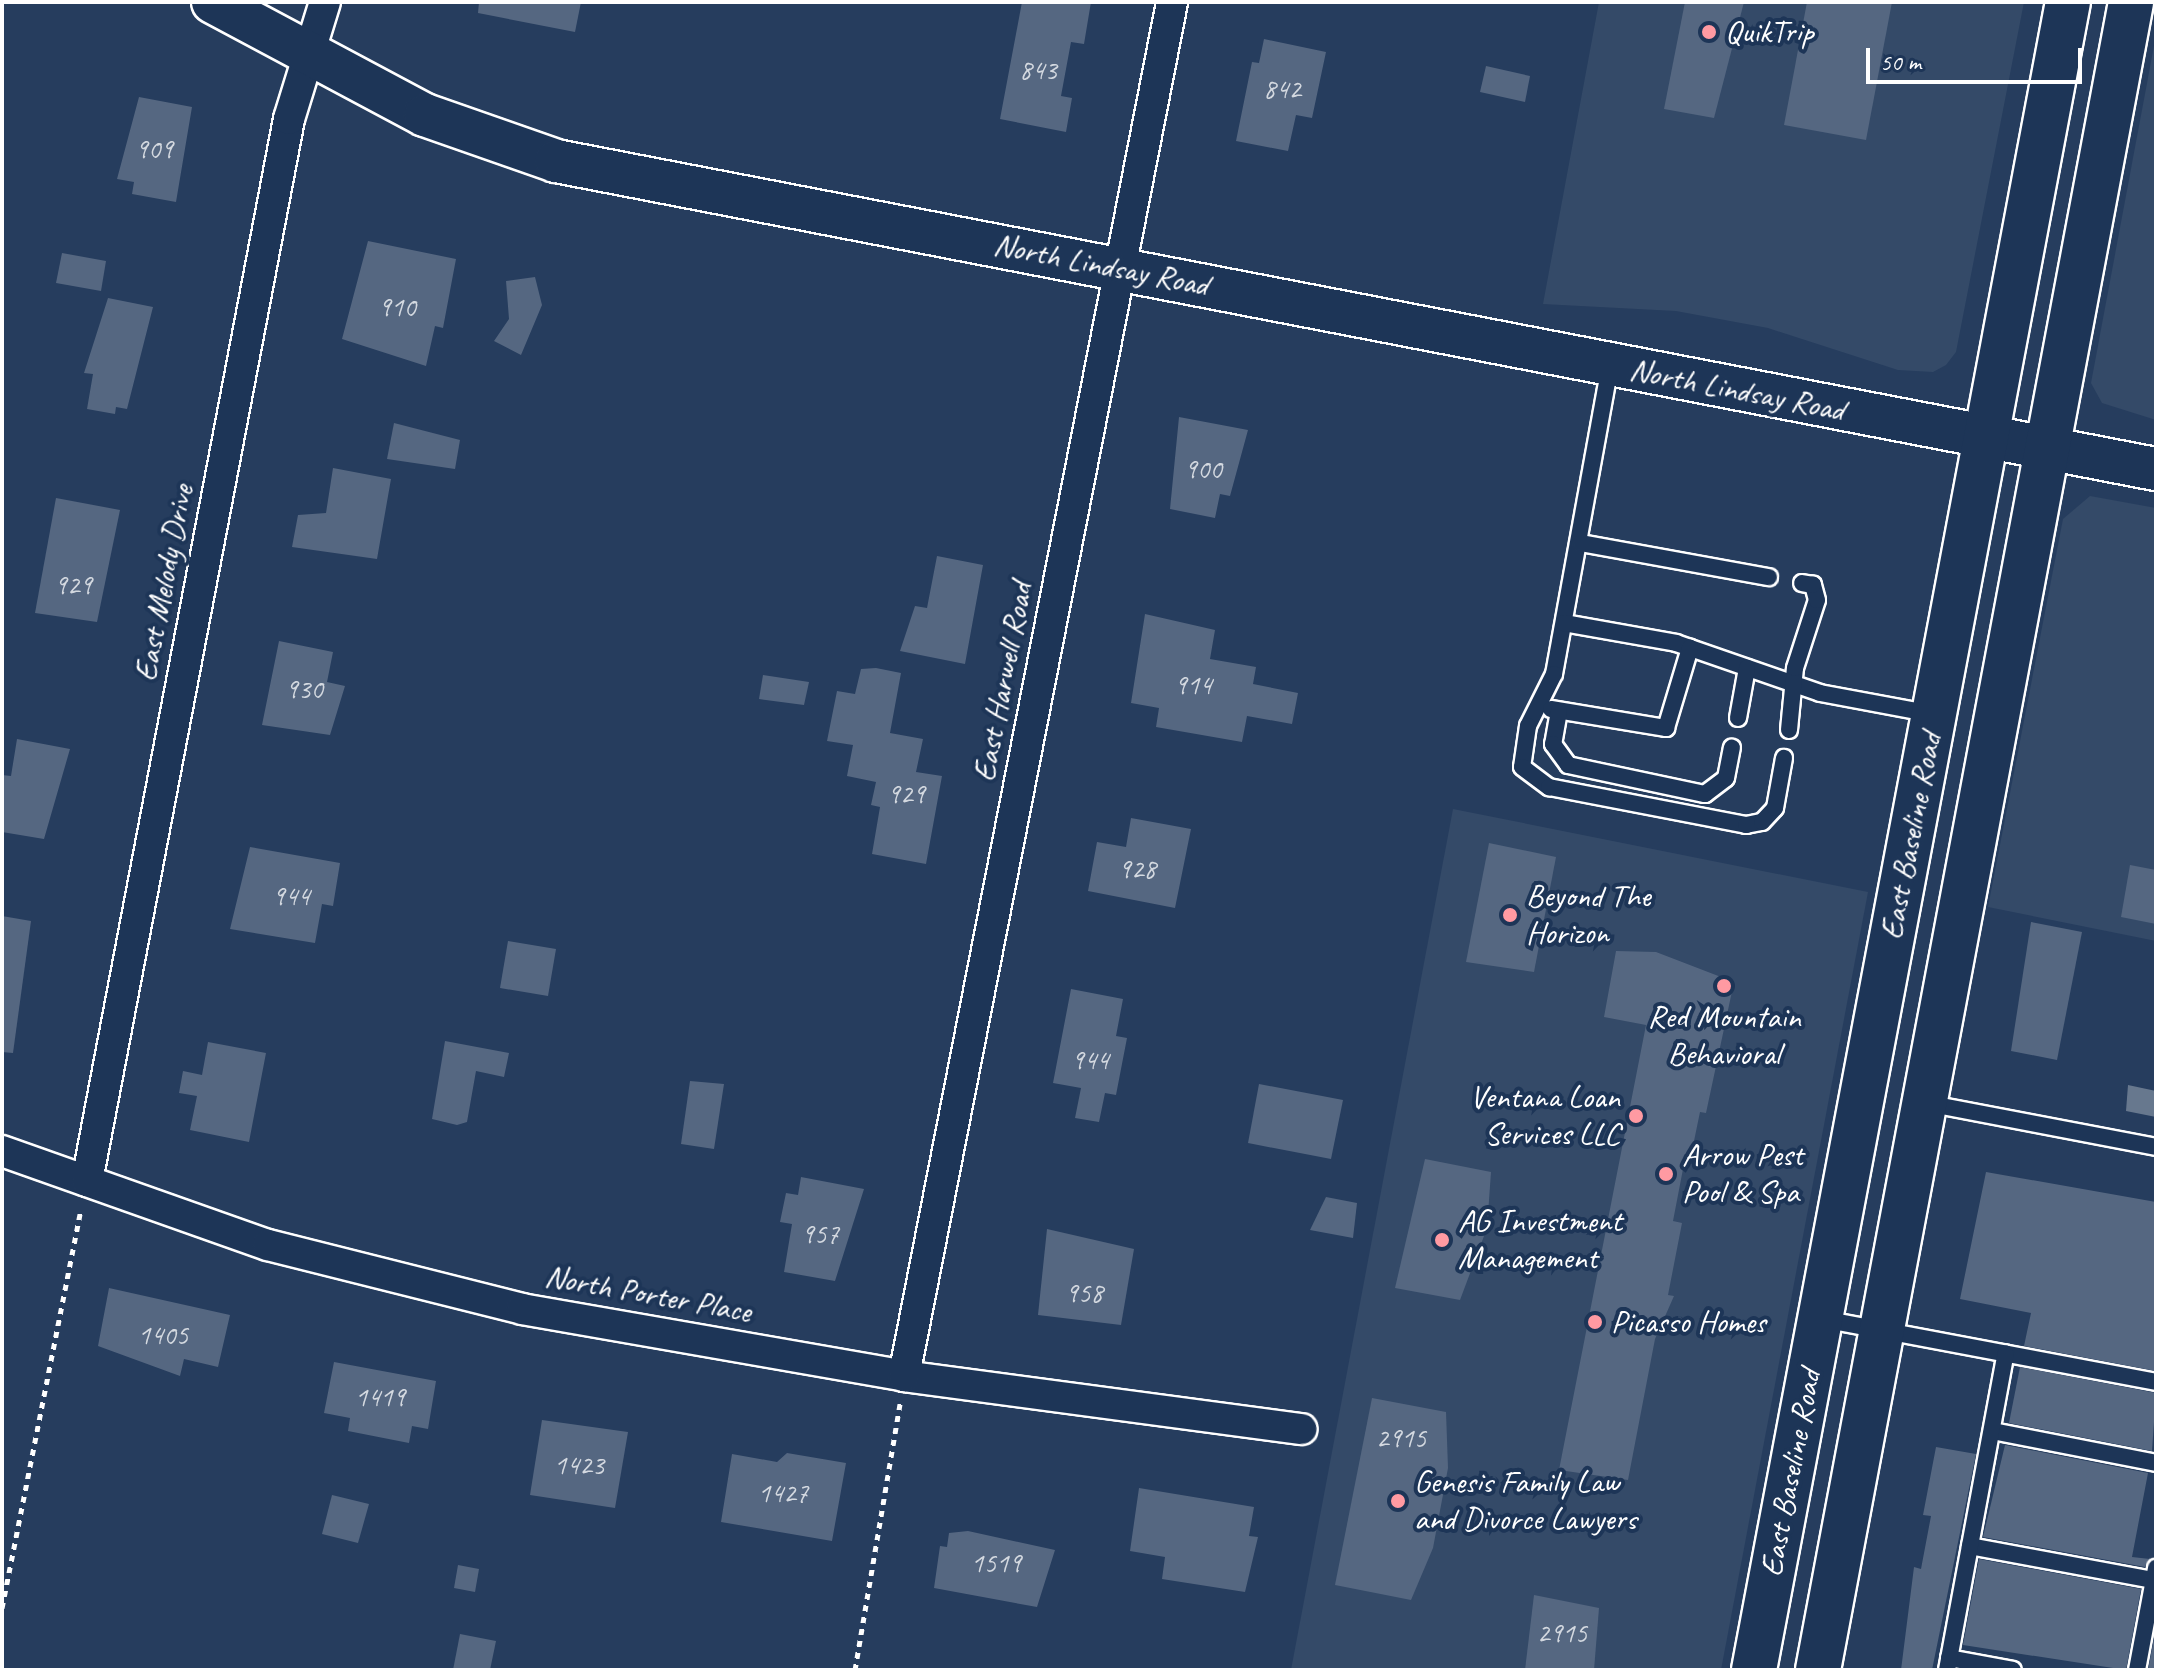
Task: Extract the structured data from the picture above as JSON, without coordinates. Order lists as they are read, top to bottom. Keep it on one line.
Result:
{"streets":{"main road":["North Lindsay Road","East Baseline Road"],"street":["East Melody Drive","East Harwell Road","North Porter Place"]},"crossings":[["North Lindsay Road","East Melody Drive"],["North Lindsay Road","East Harwell Road"],["North Lindsay Road","East Baseline Road"],["East Melody Drive","North Porter Place"],["East Harwell Road","North Porter Place"]],"places":["QuikTrip","Beyond The Horizon","Red Mountain Behavioral","Ventana Loan Services LLC","Arrow Pest Pool & Spa","AG Investment Management","Picasso Homes","Genesis Family Law and Divorce Lawyers"],"house_numbers":["843","842","909","910","900","929","914","930","929","928","944","944","957","958","1405","1419","2915","1423","1427","1519","2915"],"scale_bar":"50 m"}
